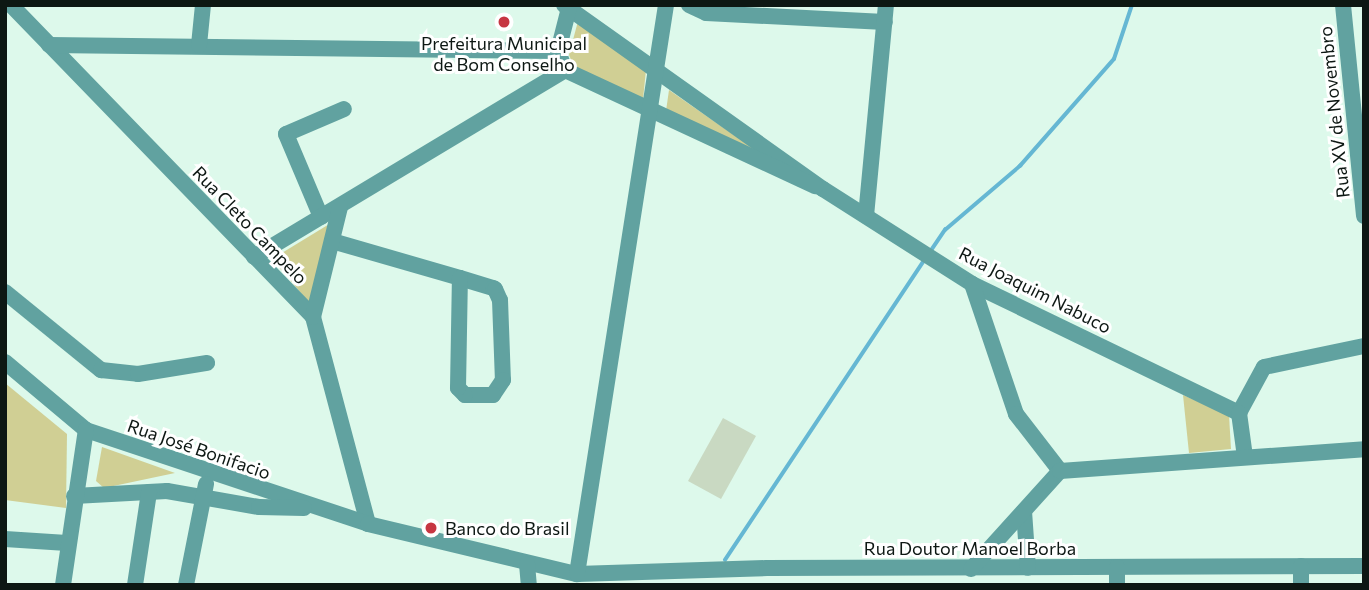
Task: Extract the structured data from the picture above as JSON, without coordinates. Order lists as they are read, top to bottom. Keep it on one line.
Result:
{"streets":{"street":["Rua XV de Novembro","Rua Cleto Campelo","Rua Joaquim Nabuco","Rua José Bonifacio","Rua Doutor Manoel Borba"]},"crossings":[["Rua Cleto Campelo","Rua José Bonifacio"],["Rua José Bonifacio","Rua Doutor Manoel Borba"]],"places":["Prefeitura Municipal de Bom Conselho","Banco do Brasil"]}
